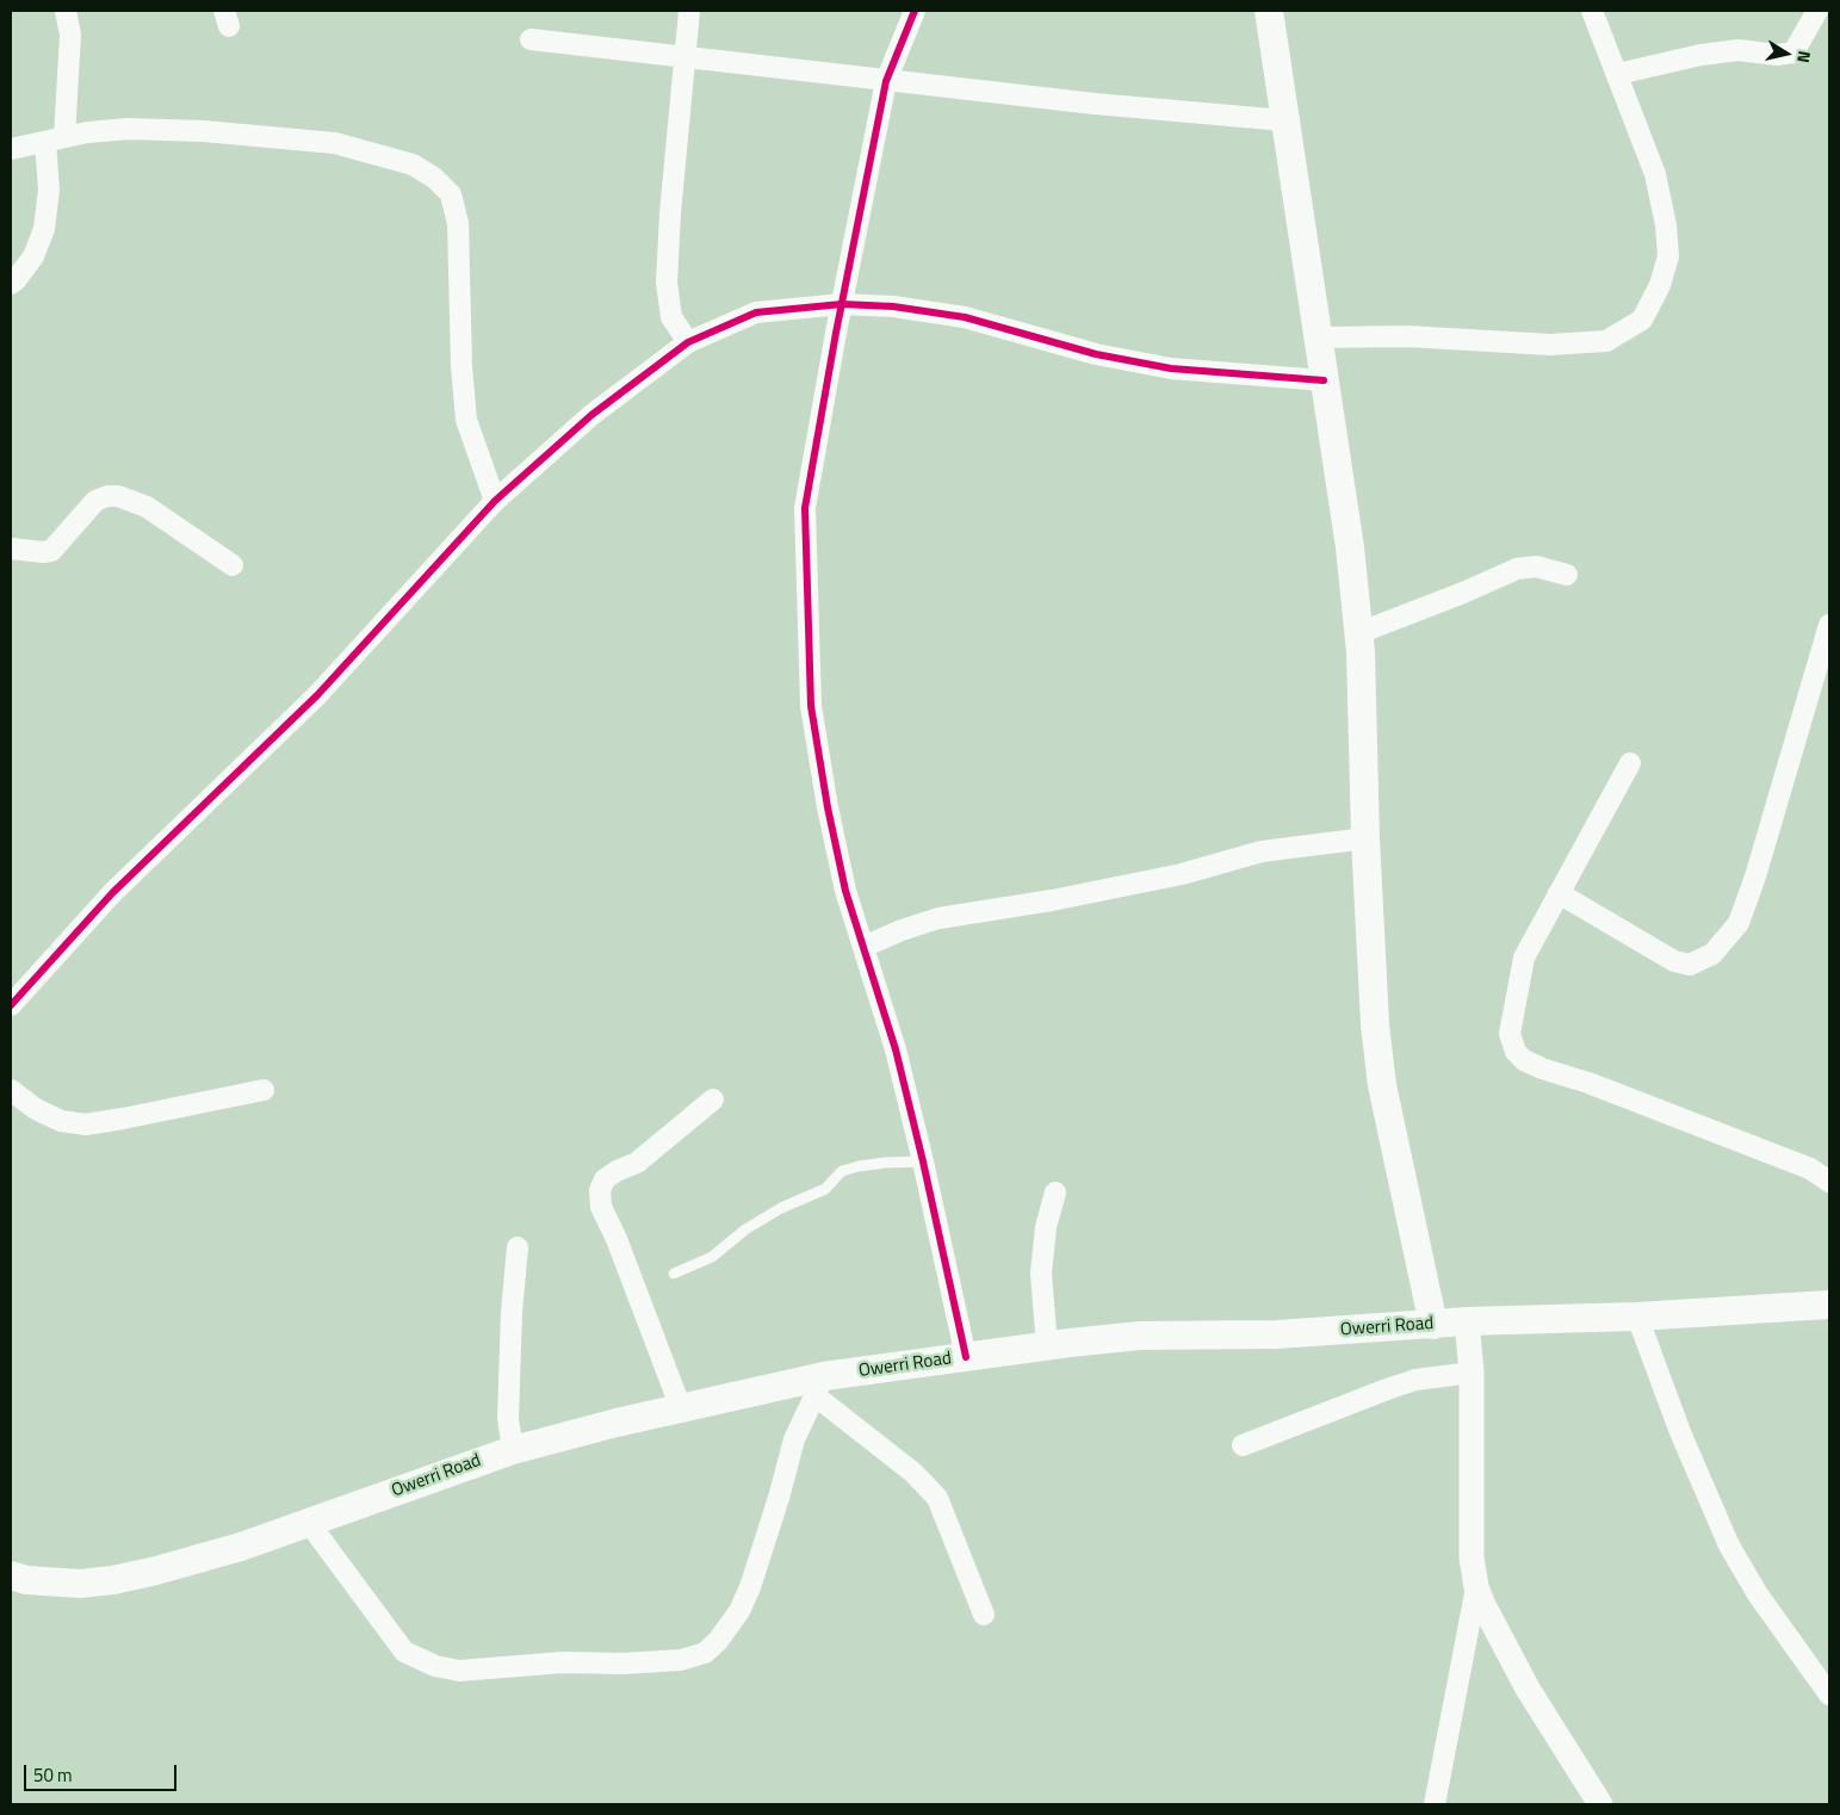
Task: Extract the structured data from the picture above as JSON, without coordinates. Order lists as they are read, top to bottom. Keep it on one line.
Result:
{"streets":{"main road":["Owerri Road"]},"scale_bar":"50 m","north":"right"}
